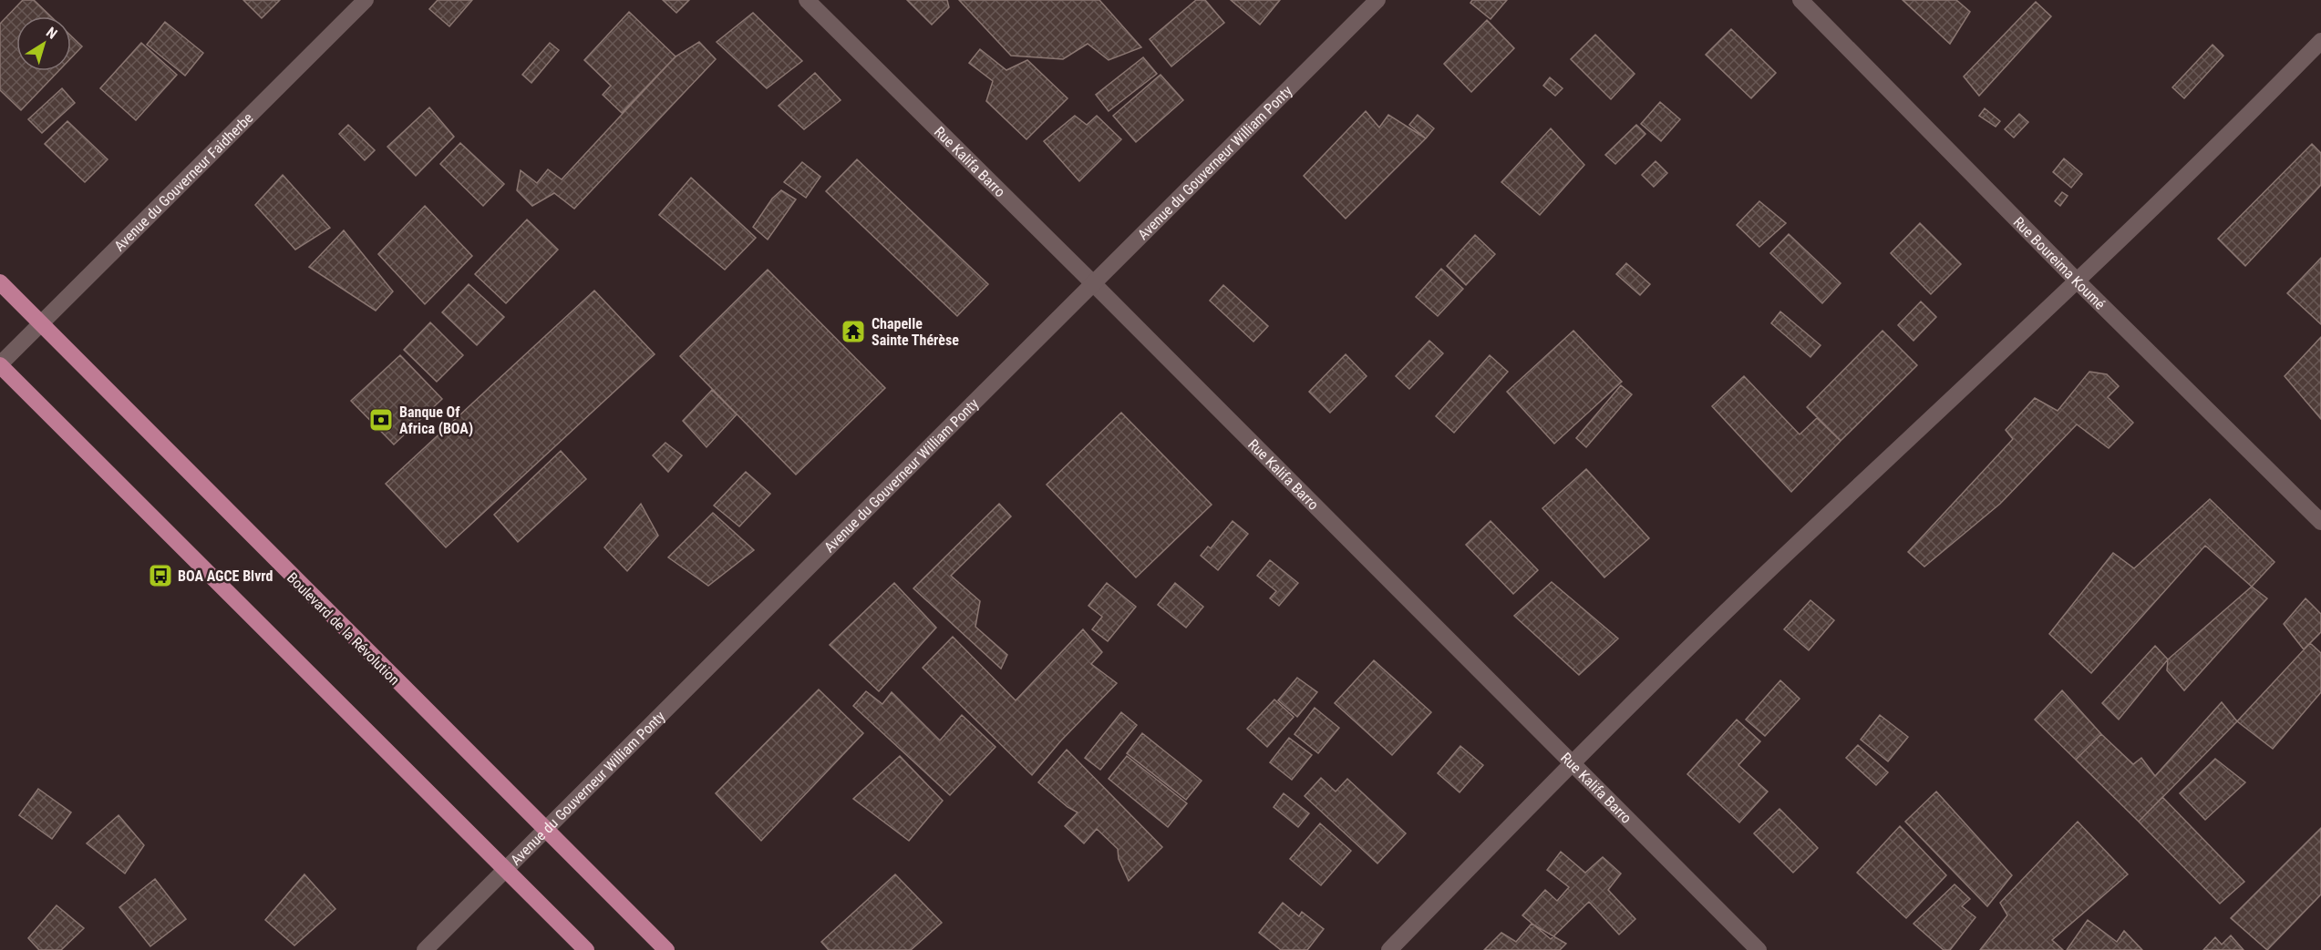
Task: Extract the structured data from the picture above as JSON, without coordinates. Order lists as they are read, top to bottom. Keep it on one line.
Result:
{"streets":{"main road":["Boulevard de la Révolution"],"street":["Rue Kalifa Barro","Avenue du Gouverneur William Ponty","Avenue du Gouverneur Faidherbe","Rue Boureima Koumé"]},"crossings":[["Rue Kalifa Barro","Avenue du Gouverneur William Ponty"],["Avenue du Gouverneur William Ponty","Boulevard de la Révolution"],["Avenue du Gouverneur Faidherbe","Boulevard de la Révolution"]],"places":{"temple":["Chapelle Sainte Thérèse"],"bank":["Banque Of Africa (BOA)"],"bus stop":["BOA AGCE Blvrd"]},"north":"top right"}
